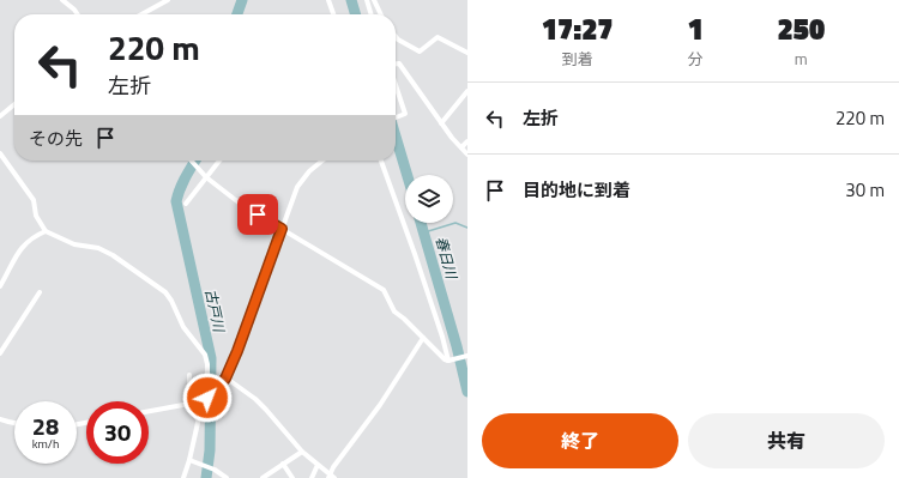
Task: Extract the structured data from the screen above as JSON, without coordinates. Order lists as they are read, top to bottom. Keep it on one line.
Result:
{"water":["春日川","古戸川"],"page":{"eta":["17:27","到着","1","分","250","m"],"turn":["220 m","左折"],"list":[{"name":"左折","value":"220 m"},{"name":"目的地に到着","value":"30 m"}],"then":"その先","speed":"28 km/h","limit":"30","buttons":["終了","共有"]}}
